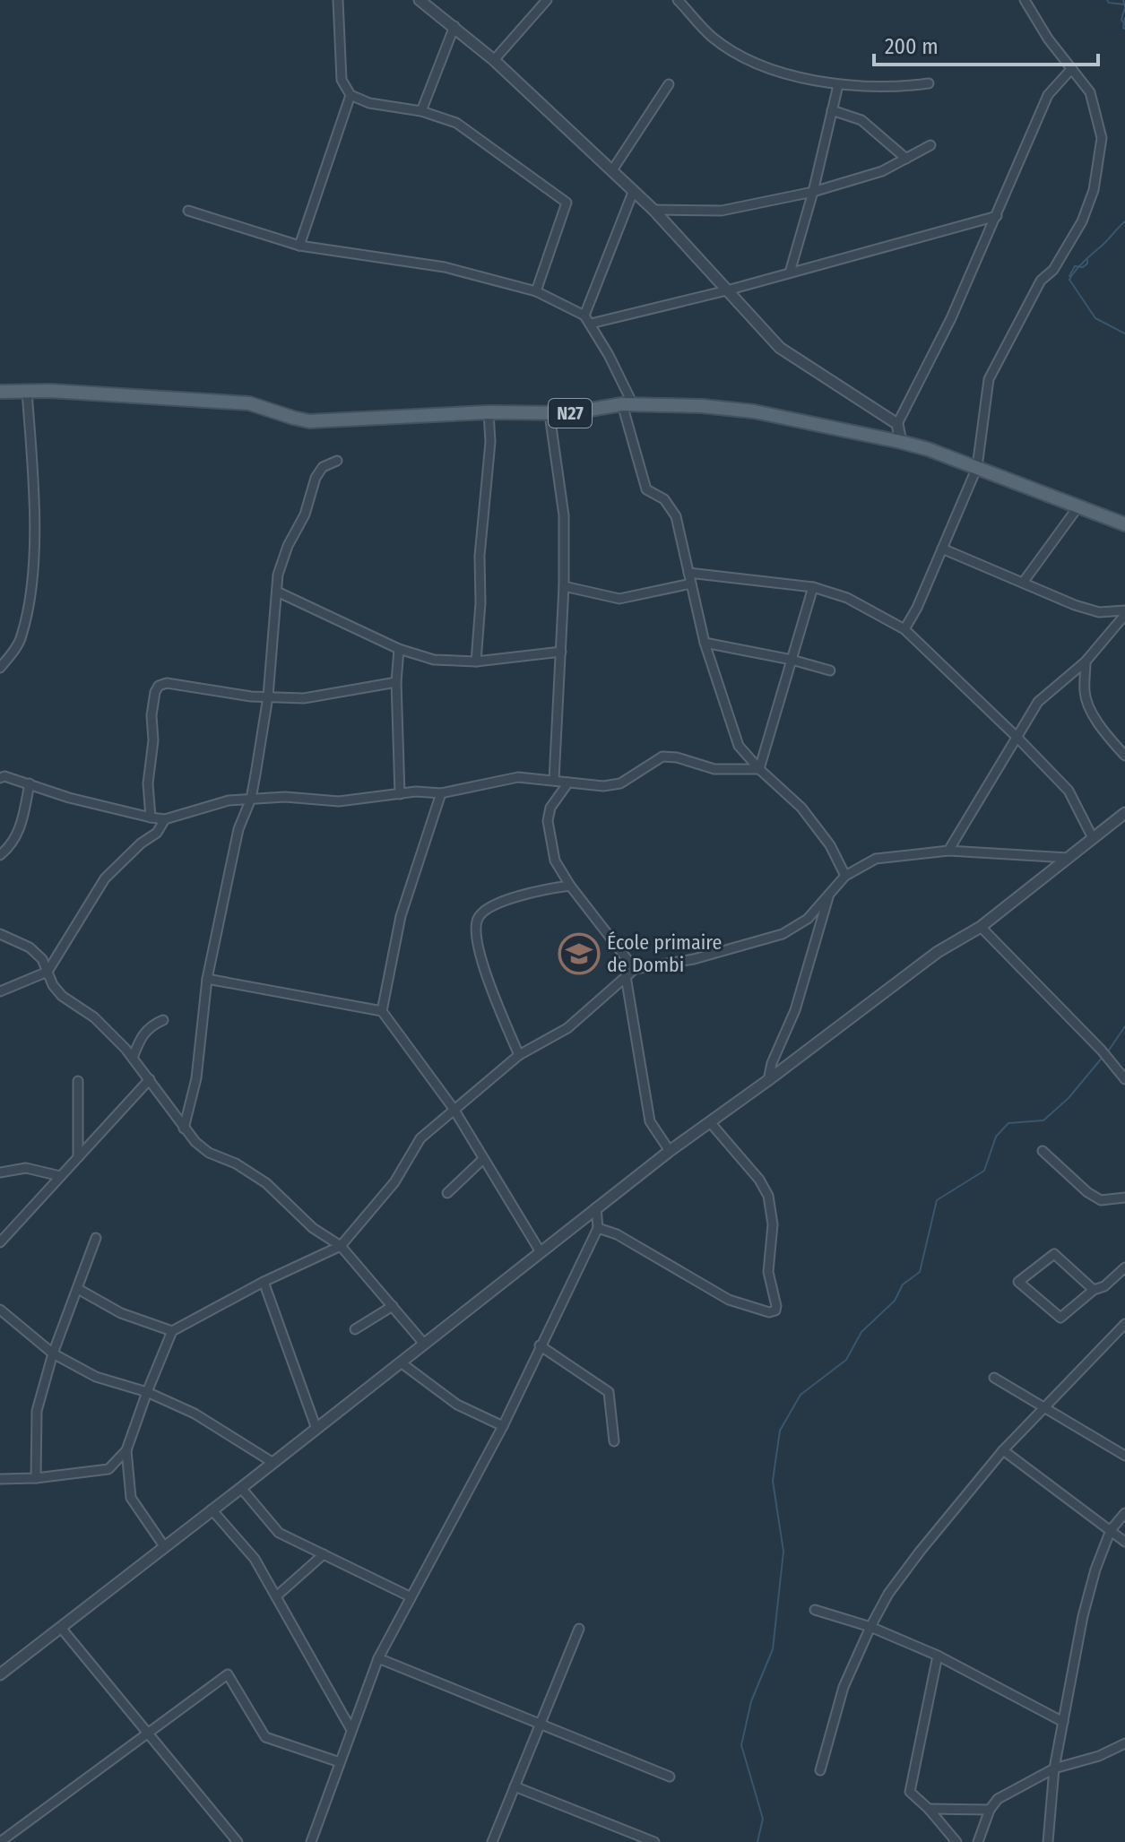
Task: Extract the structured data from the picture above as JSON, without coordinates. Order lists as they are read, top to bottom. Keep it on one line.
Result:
{"streets":{"main road":["N27"]},"places":{"school or university":["École primaire de Dombi"]},"scale_bar":"200 m"}
